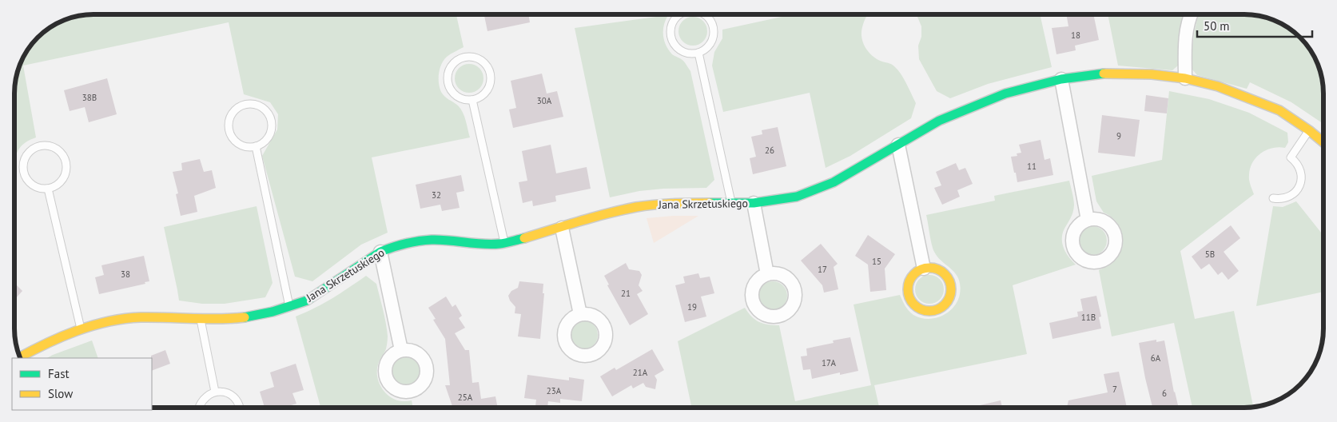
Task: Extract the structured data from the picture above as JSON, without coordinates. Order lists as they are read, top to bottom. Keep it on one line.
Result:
{"streets":{"street":["Jana Skrzetuskiego"]},"house_numbers":["18","38B","30A","9","26","11","32","5B","15","17","38","21","19","11B","6A","17A","21A","7","23A","6","25A"],"legend":["Fast","Slow"],"scale_bar":"50 m"}
